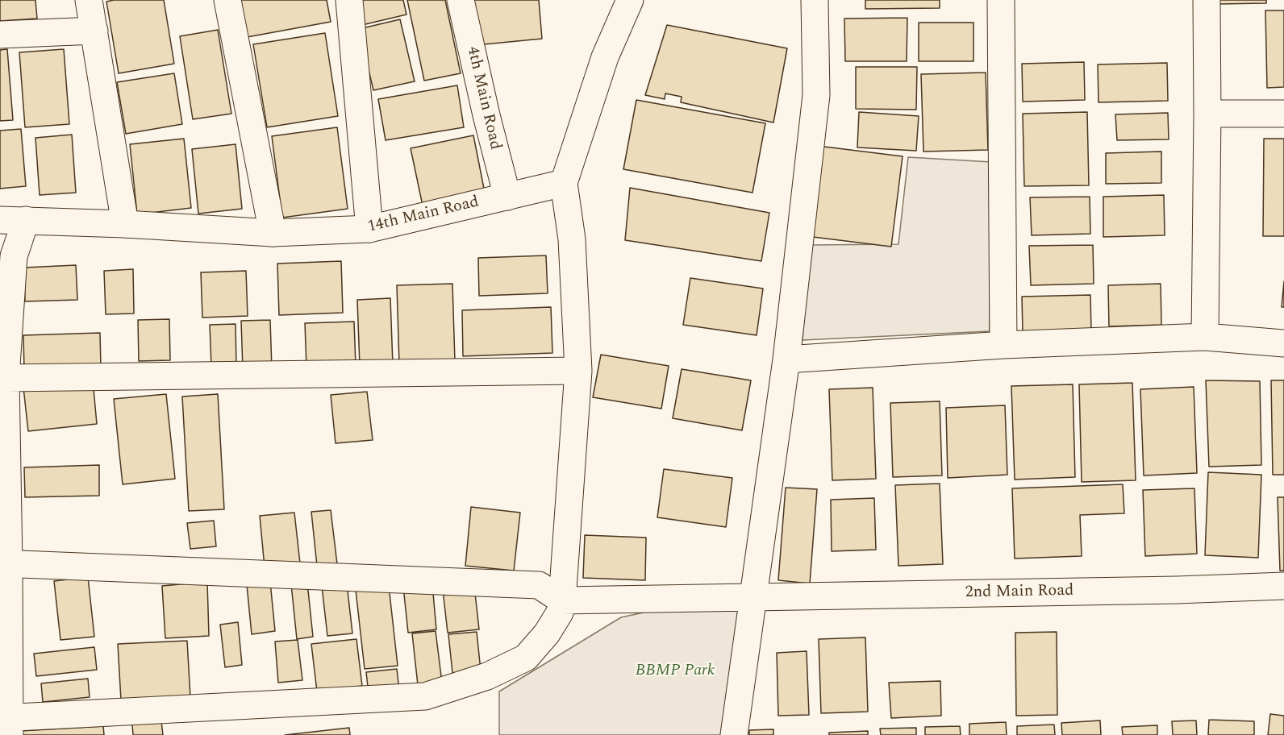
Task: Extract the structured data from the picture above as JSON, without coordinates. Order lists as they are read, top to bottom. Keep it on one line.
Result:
{"streets":{"street":["4th Main Road","14th Main Road","2nd Main Road"]},"crossings":[["4th Main Road","14th Main Road"]],"parks":["BBMP Park"]}
